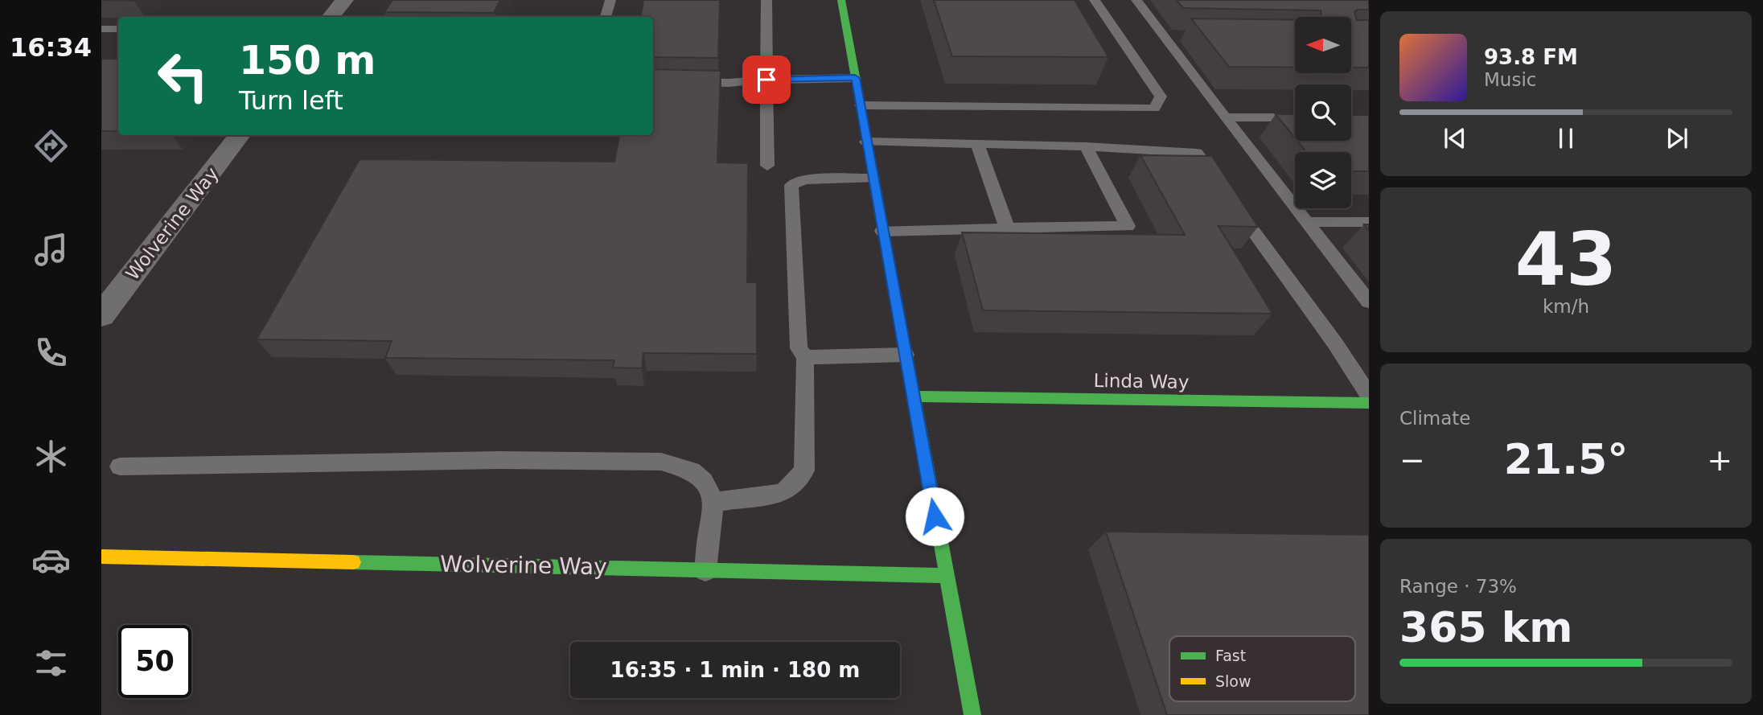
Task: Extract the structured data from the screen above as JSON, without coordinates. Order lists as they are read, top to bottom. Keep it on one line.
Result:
{"streets":{"street":["Wolverine Way","Linda Way"]},"legend":["Fast","Slow"],"north":"left","page":{"tabs":"16:34","turn":["150 m","Turn left"],"song":["93.8 FM","Music"],"tile":[["43","km/h"],"Climate",["Range · 73%","365 km"]],"heat":["−","21.5°","+"],"limit":"50","trip":"16:35 · 1 min · 180 m"}}
